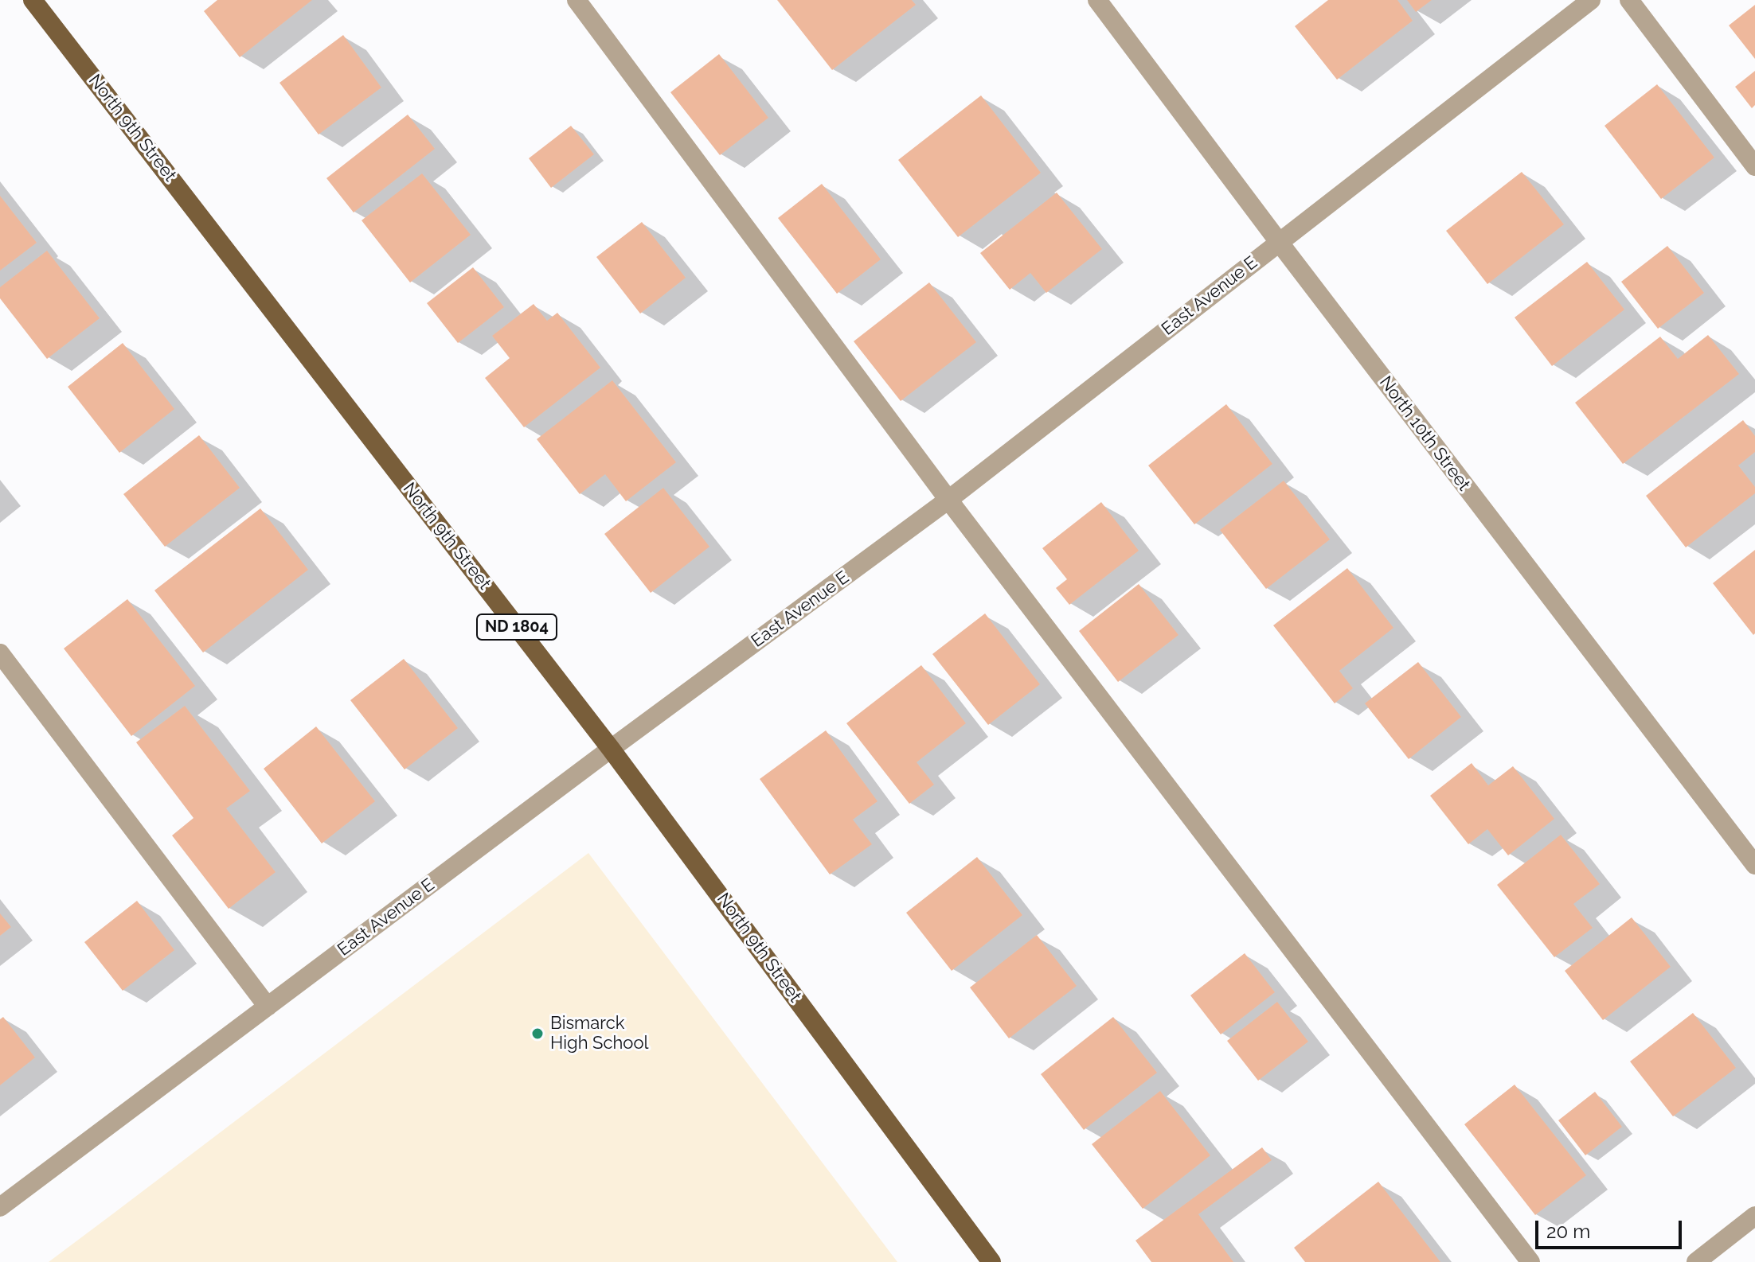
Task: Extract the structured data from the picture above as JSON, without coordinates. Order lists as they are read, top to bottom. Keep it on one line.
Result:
{"streets":{"main road":["North 9th Street","ND 1804"],"street":["East Avenue E","North 10th Street"]},"crossings":[["North 9th Street","East Avenue E"],["East Avenue E","North 10th Street"]],"places":["Bismarck High School"],"scale_bar":"20 m"}
